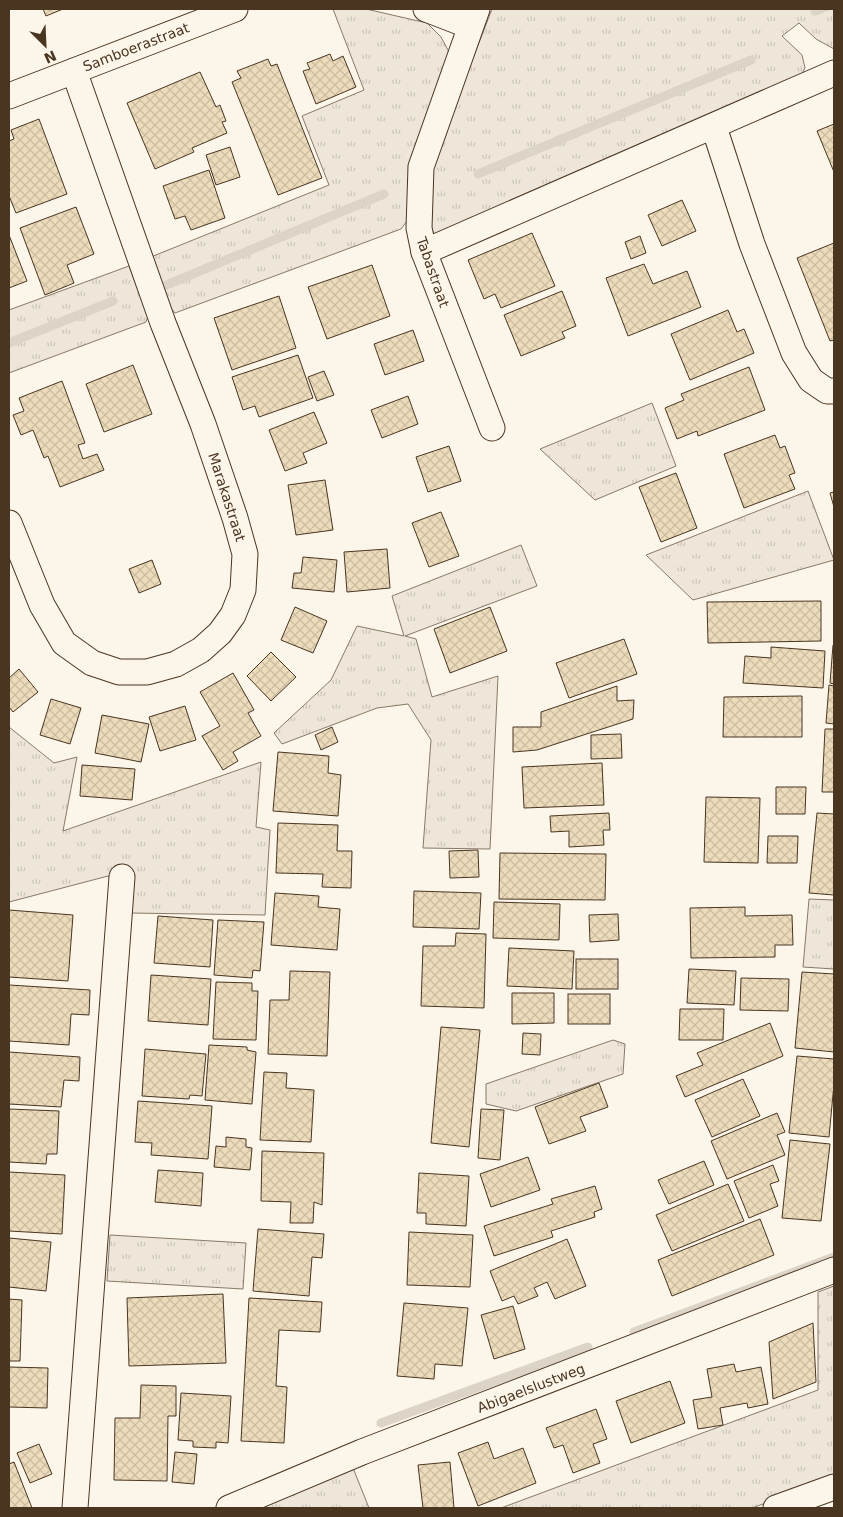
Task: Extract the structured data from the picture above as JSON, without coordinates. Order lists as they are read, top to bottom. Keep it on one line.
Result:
{"streets":{"street":["Samboerastraat","Tabastraat","Marakastraat","Abigaelslustweg"]},"crossings":[["Samboerastraat","Marakastraat"]],"north":"bottom right"}
